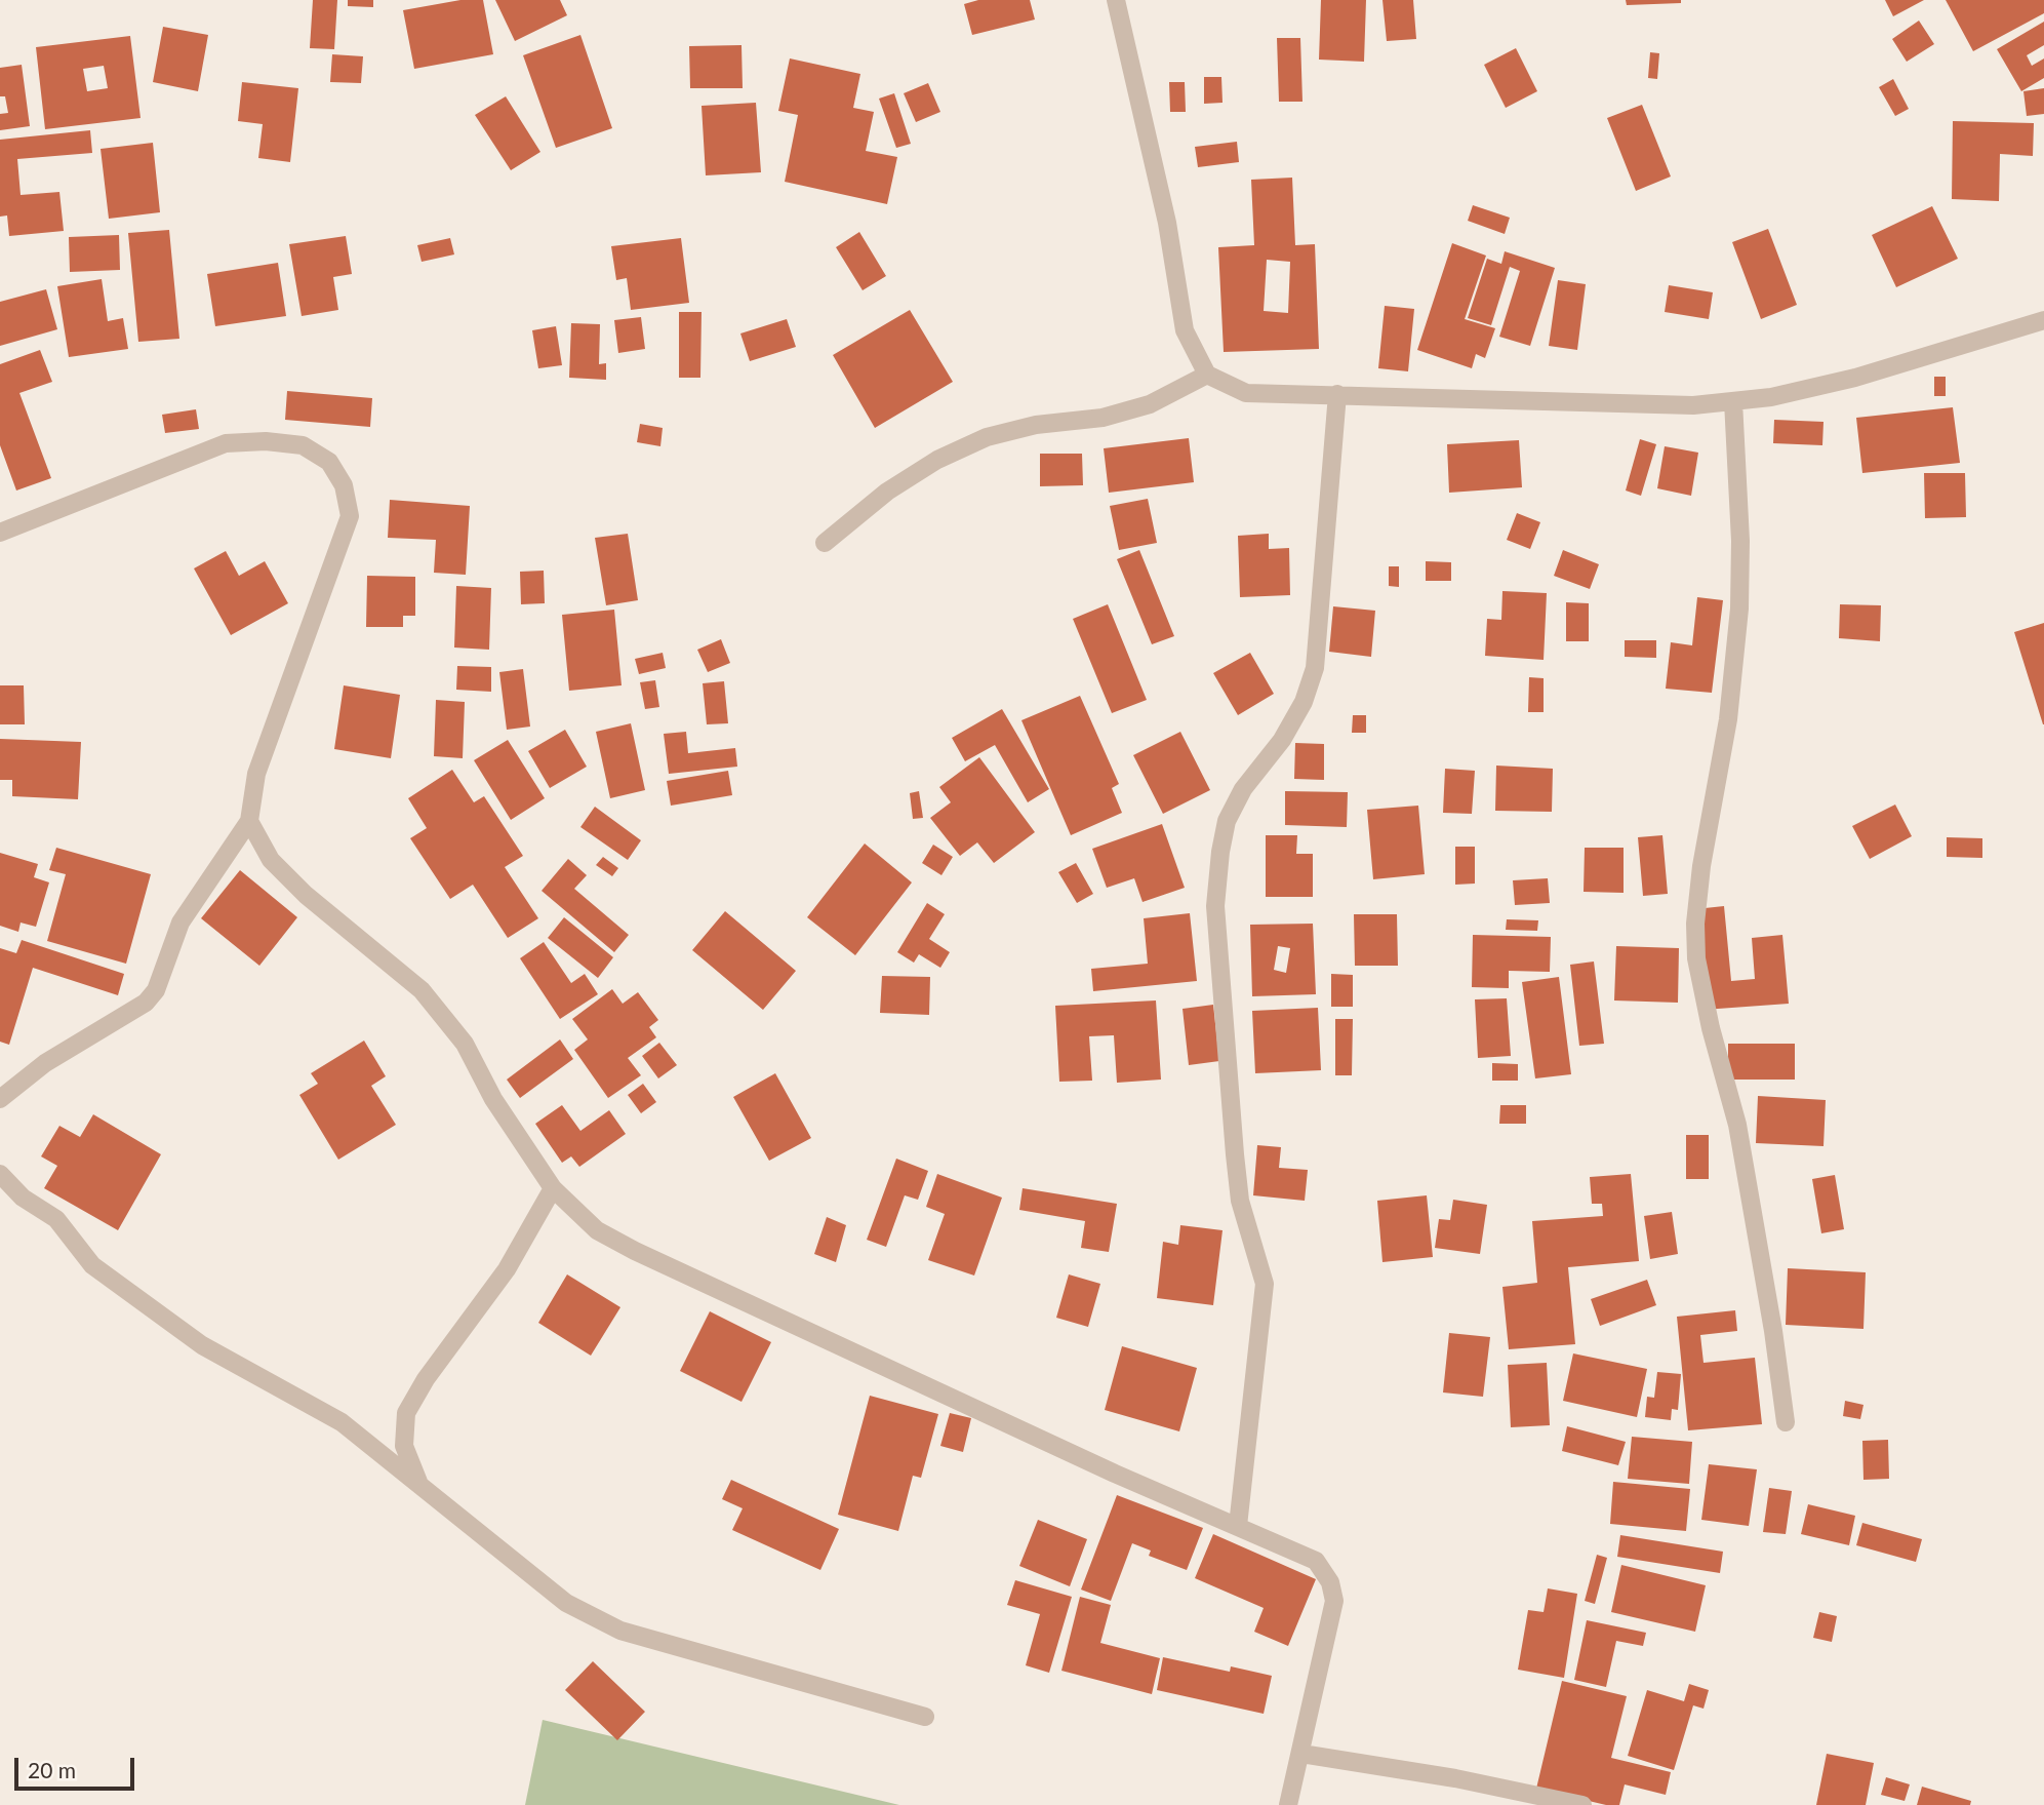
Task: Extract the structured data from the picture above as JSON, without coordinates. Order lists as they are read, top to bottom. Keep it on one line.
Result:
{"scale_bar":"20 m"}
